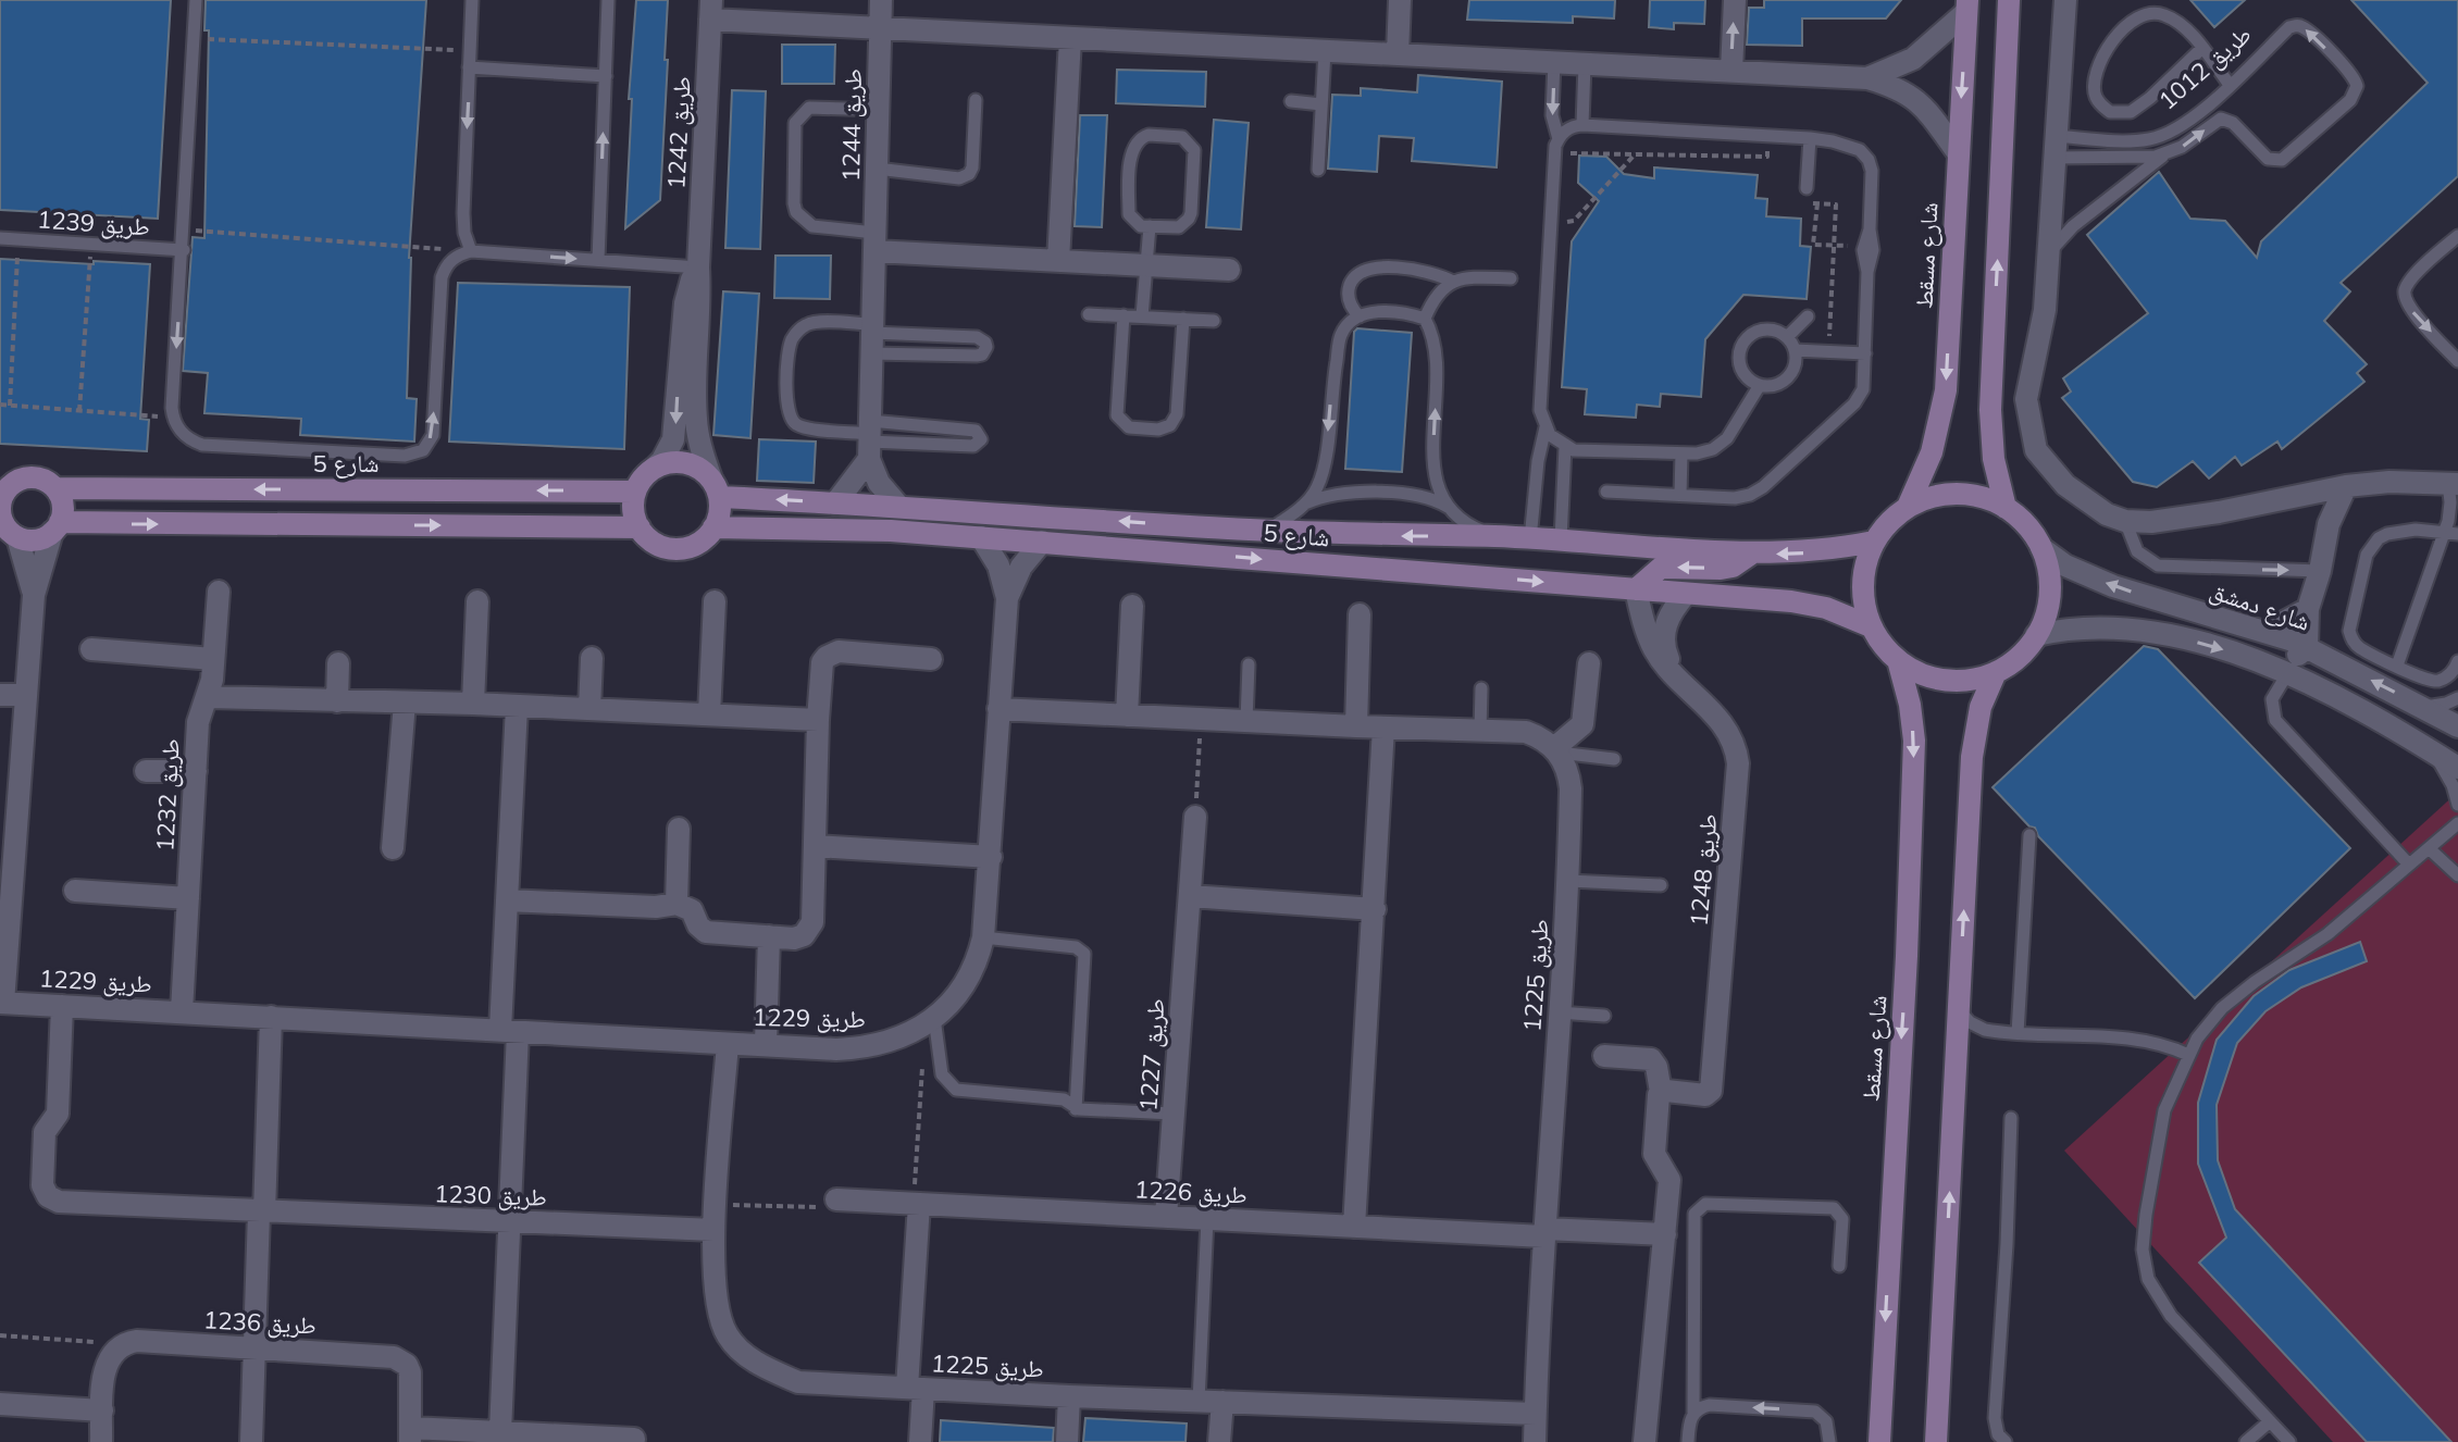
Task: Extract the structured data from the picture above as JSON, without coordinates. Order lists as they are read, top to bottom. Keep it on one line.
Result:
{"streets":{"street":["طريق 1244","طريق 1242","شارع مسقط","شارع 5","شارع دمشق","طريق 1232","طريق 1248","طريق 1225","طريق 1229","طريق 1227","طريق 1226","طريق 1230","طريق 1236"],"lane":["طريق 1012","طريق 1239"]},"crossings":[["طريق 1242","شارع 5"],["شارع مسقط","شارع 5"],["شارع مسقط","شارع دمشق"],["شارع 5","شارع دمشق"],["شارع 5","طريق 1248"],["شارع 5","طريق 1229"],["طريق 1232","طريق 1229"],["طريق 1225","طريق 1229"],["طريق 1225","طريق 1226"],["طريق 1225","طريق 1230"],["طريق 1229","طريق 1230"],["طريق 1227","طريق 1226"]]}
